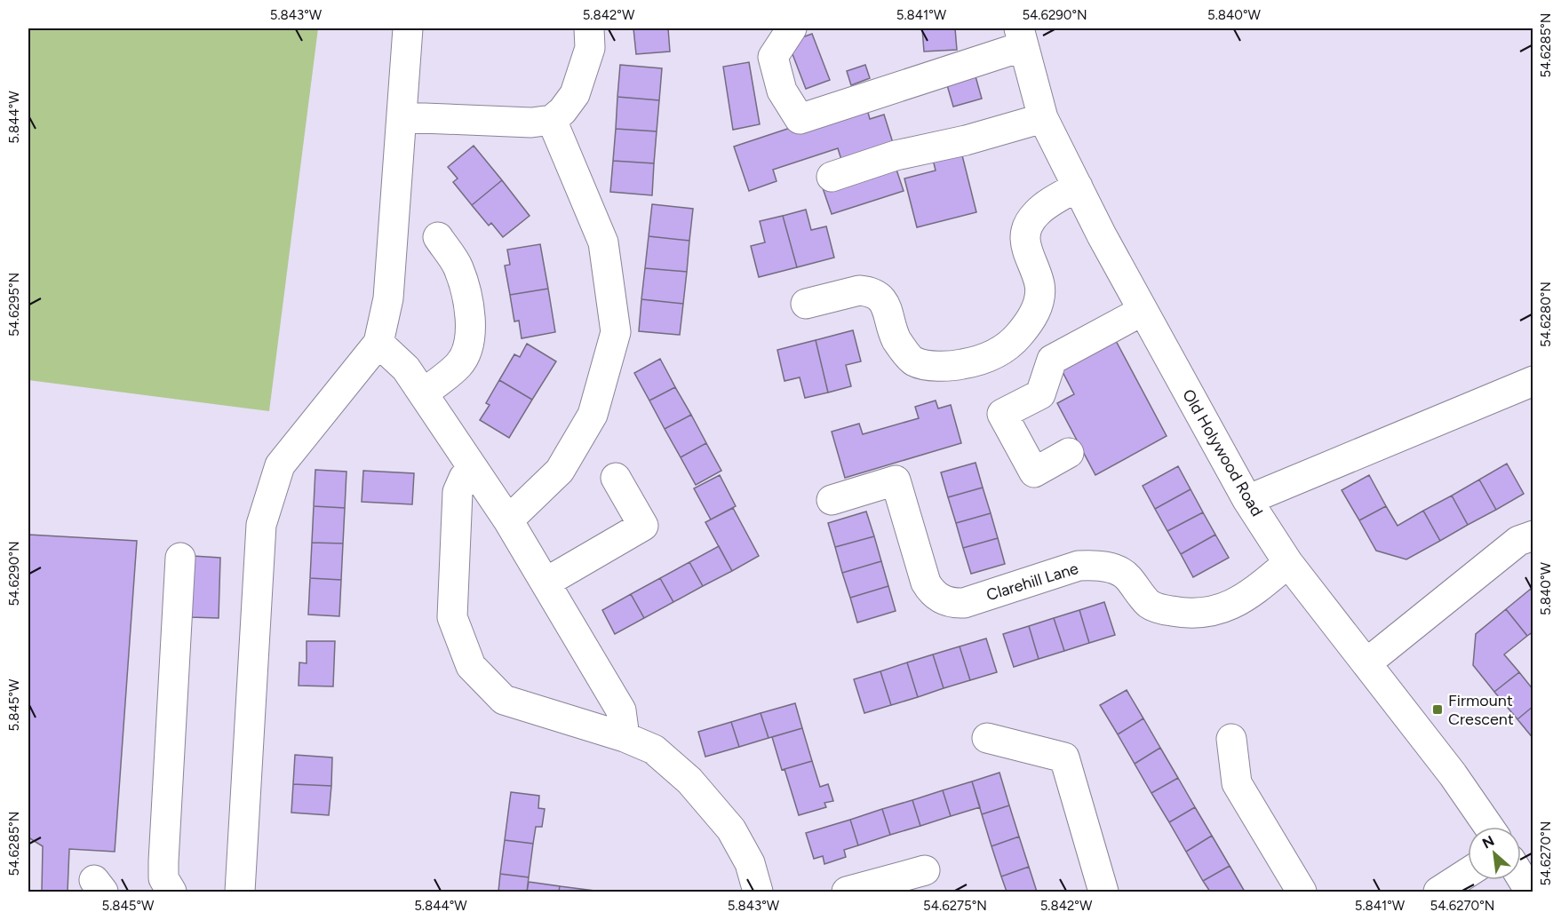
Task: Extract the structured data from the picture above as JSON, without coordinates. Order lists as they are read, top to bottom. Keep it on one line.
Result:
{"streets":{"street":["Old Holywood Road","Clarehill Lane"]},"crossings":[["Old Holywood Road","Clarehill Lane"]],"places":{"transit":["Firmount Crescent"]},"north":"top left","coordinates":["5.843°W","5.842°W","5.841°W","54.6290°N","5.840°W","54.6285°N","5.844°W","54.6295°N","54.6280°N","5.845°W","54.6270°N","54.6275°N"]}
